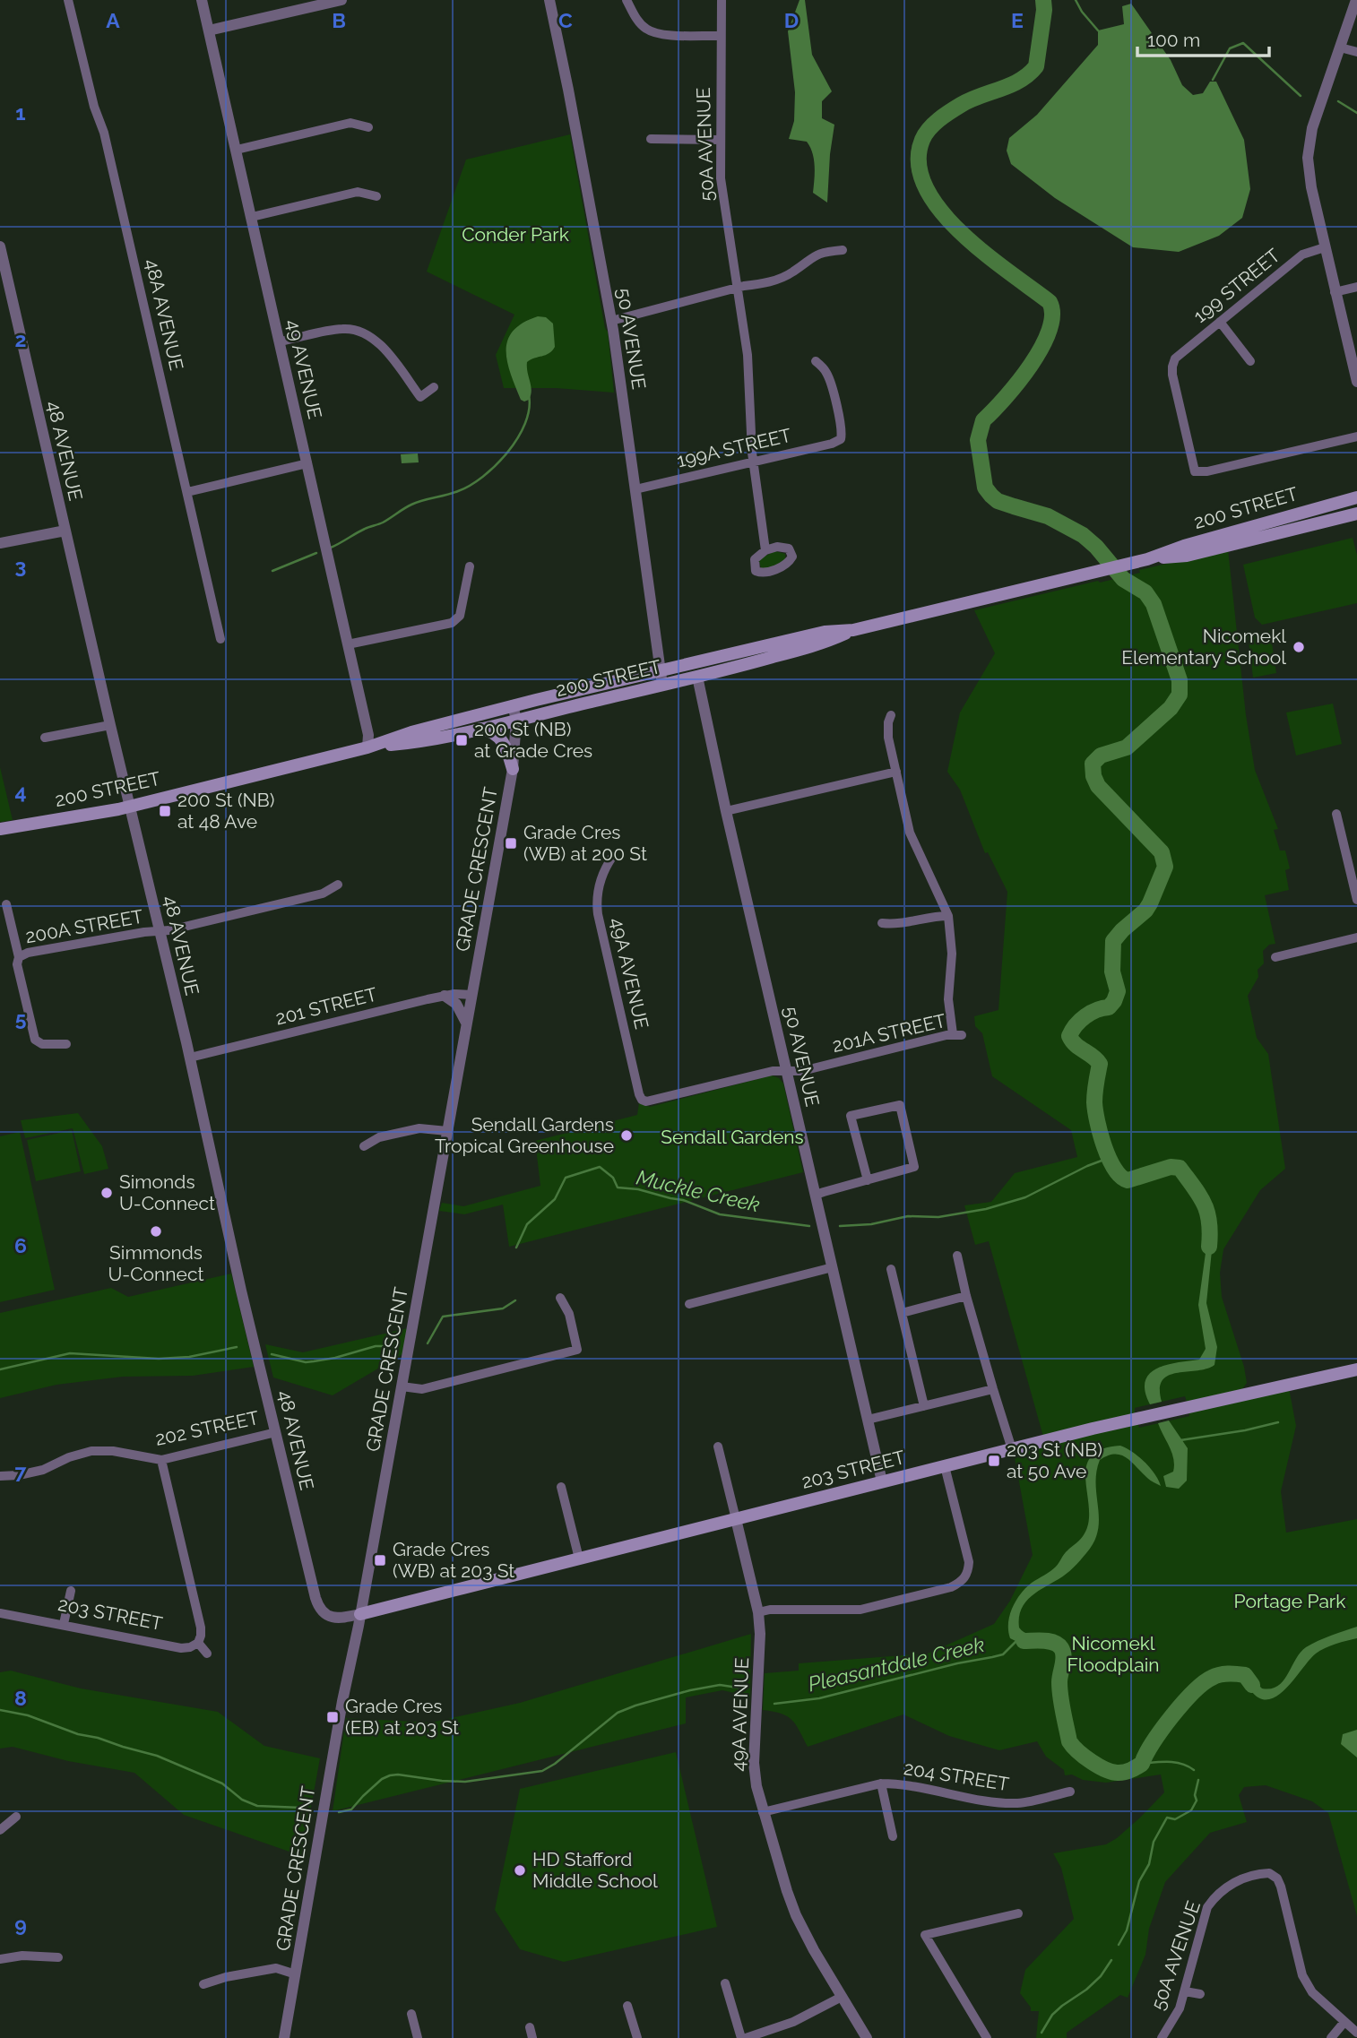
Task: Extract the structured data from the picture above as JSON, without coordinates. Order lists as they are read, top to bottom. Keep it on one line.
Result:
{"streets":{"main road":["200 STREET","203 STREET"],"street":["50A AVENUE","199 STREET","48A AVENUE","50 AVENUE","49 AVENUE","199A STREET","48 AVENUE","GRADE CRESCENT","200A STREET","49A AVENUE","201 STREET","201A STREET","202 STREET","204 STREET"]},"crossings":[["50A AVENUE","199A STREET"],["50 AVENUE","199A STREET"],["50 AVENUE","200 STREET"],["50 AVENUE","201A STREET"],["50 AVENUE","203 STREET"],["49 AVENUE","200 STREET"],["48 AVENUE","200 STREET"],["48 AVENUE","GRADE CRESCENT"],["48 AVENUE","200A STREET"],["48 AVENUE","201 STREET"],["48 AVENUE","202 STREET"],["48 AVENUE","203 STREET"],["200 STREET","GRADE CRESCENT"],["GRADE CRESCENT","201 STREET"],["GRADE CRESCENT","203 STREET"],["49A AVENUE","201A STREET"],["49A AVENUE","203 STREET"],["49A AVENUE","204 STREET"]],"water":["Muckle Creek","Pleasantdale Creek"],"parks":["Conder Park","Sendall Gardens","Portage Park","Nicomekl Floodplain"],"places":{"other":["Nicomekl Elementary School","Sendall Gardens Tropical Greenhouse","Simonds U-Connect","Simmonds U-Connect","HD Stafford Middle School"],"transit":["200 St (NB) at Grade Cres","200 St (NB) at 48 Ave","Grade Cres (WB) at 200 St","203 St (NB) at 50 Ave","Grade Cres (WB) at 203 St","Grade Cres (EB) at 203 St"]},"scale_bar":"100 m","grid":{"columns":["A","B","C","D","E"],"rows":["1","2","3","4","5","6","7","8","9"]}}
